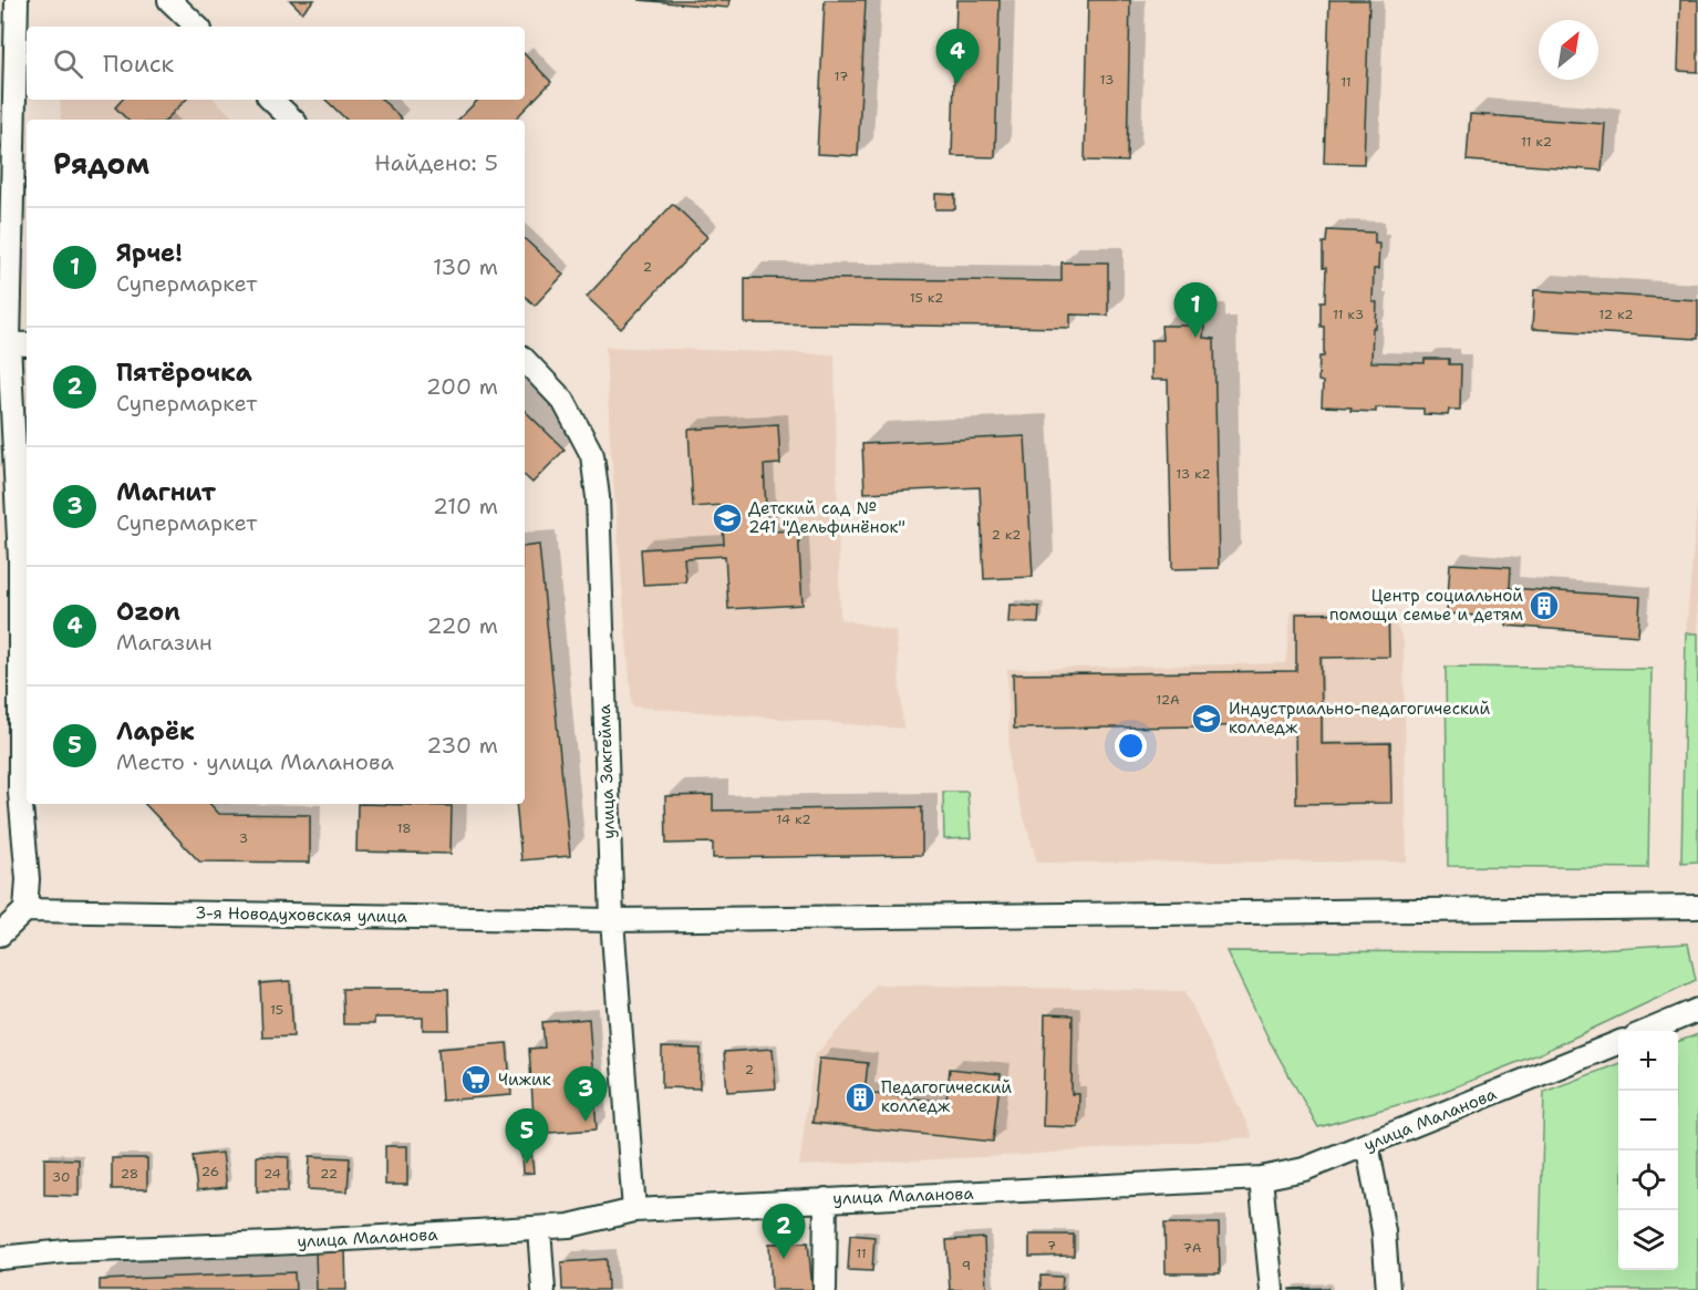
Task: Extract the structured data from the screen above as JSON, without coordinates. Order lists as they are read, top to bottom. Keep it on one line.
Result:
{"streets":{"street":["улица Закгейма","3-я Новодуховская улица","улица Маланова"]},"crossings":[["улица Закгейма","3-я Новодуховская улица"],["улица Закгейма","улица Маланова"]],"places":{"school or university":["Детский сад № 241 \"Дельфинёнок\"","Индустриально-педагогический колледж"],"building":["Центр социальной помощи семье и детям","Педагогический колледж"],"supermarket":["Чижик"]},"house_numbers":["17","13","11","11 к2","2","15 к2","11 к3","12 к2","13 к2","2 к2","12А","14 к2","18","3","15","2","26","28","24","22","30","7","7А","11","9"],"north":"top right","page":{"search":"Поиск","pins":["4","1","3","5","2"],"heading":["Рядом","Найдено: 5"],"list":[{"mark":"1","name":"Ярче!","note":"Супермаркет","value":"130 m"},{"mark":"2","name":"Пятёрочка","note":"Супермаркет","value":"200 m"},{"mark":"3","name":"Магнит","note":"Супермаркет","value":"210 m"},{"mark":"4","name":"Ozon","note":"Магазин","value":"220 m"},{"mark":"5","name":"Ларёк","note":"Место · улица Маланова","value":"230 m"}],"map_buttons":["+","−"]}}
